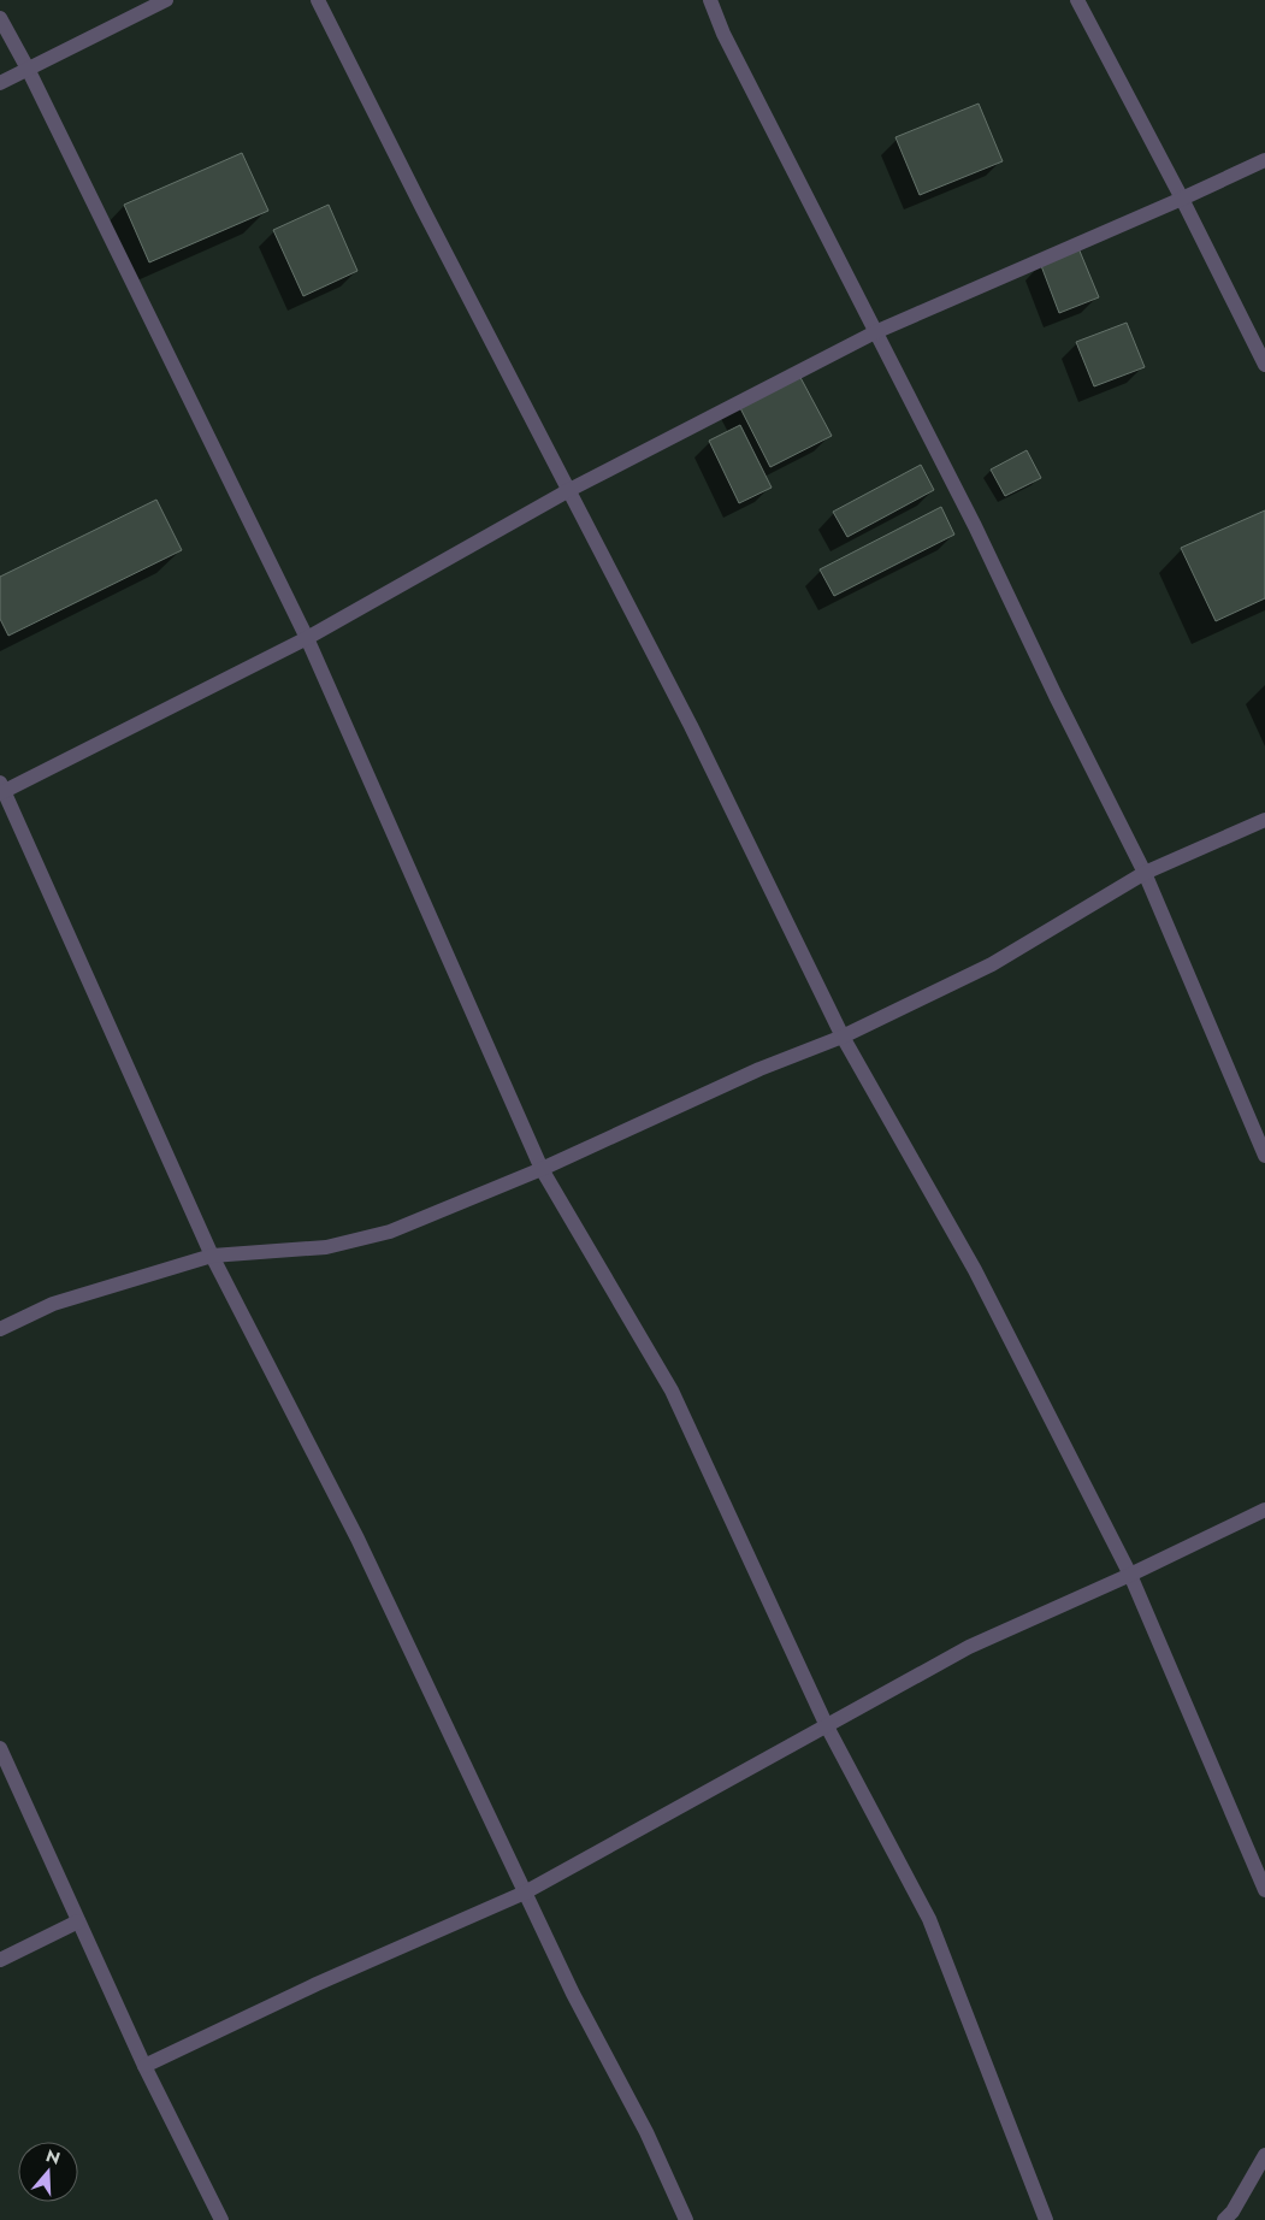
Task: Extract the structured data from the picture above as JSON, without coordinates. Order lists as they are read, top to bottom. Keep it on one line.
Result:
{"north":"top"}
